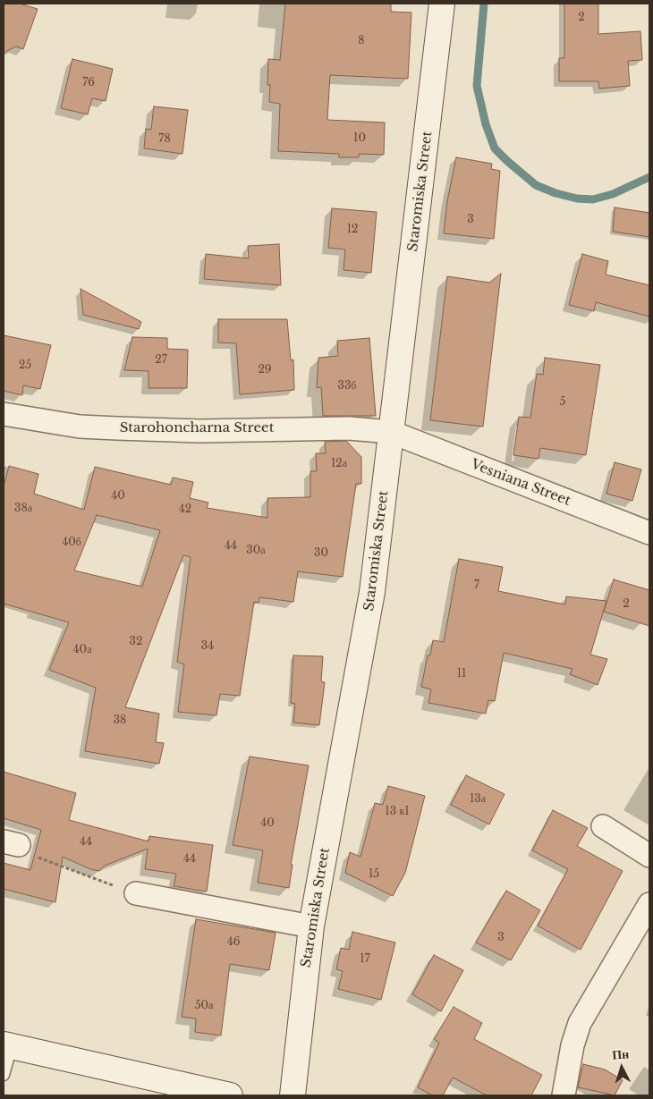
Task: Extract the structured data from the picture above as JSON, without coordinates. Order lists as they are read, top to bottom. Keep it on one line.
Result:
{"streets":{"street":["Staromiska Street","Starohoncharna Street","Vesniana Street"]},"crossings":[["Staromiska Street","Starohoncharna Street"],["Staromiska Street","Vesniana Street"],["Starohoncharna Street","Vesniana Street"]],"house_numbers":["2","8","76","10","78","3","12","27","25","29","33б","5","12а","40","38а","42","40б","44","30а","30","7","2","32","34","40а","11","38","13а","13 к1","40","44","44","15","3","46","17","50а"],"north":"top"}
